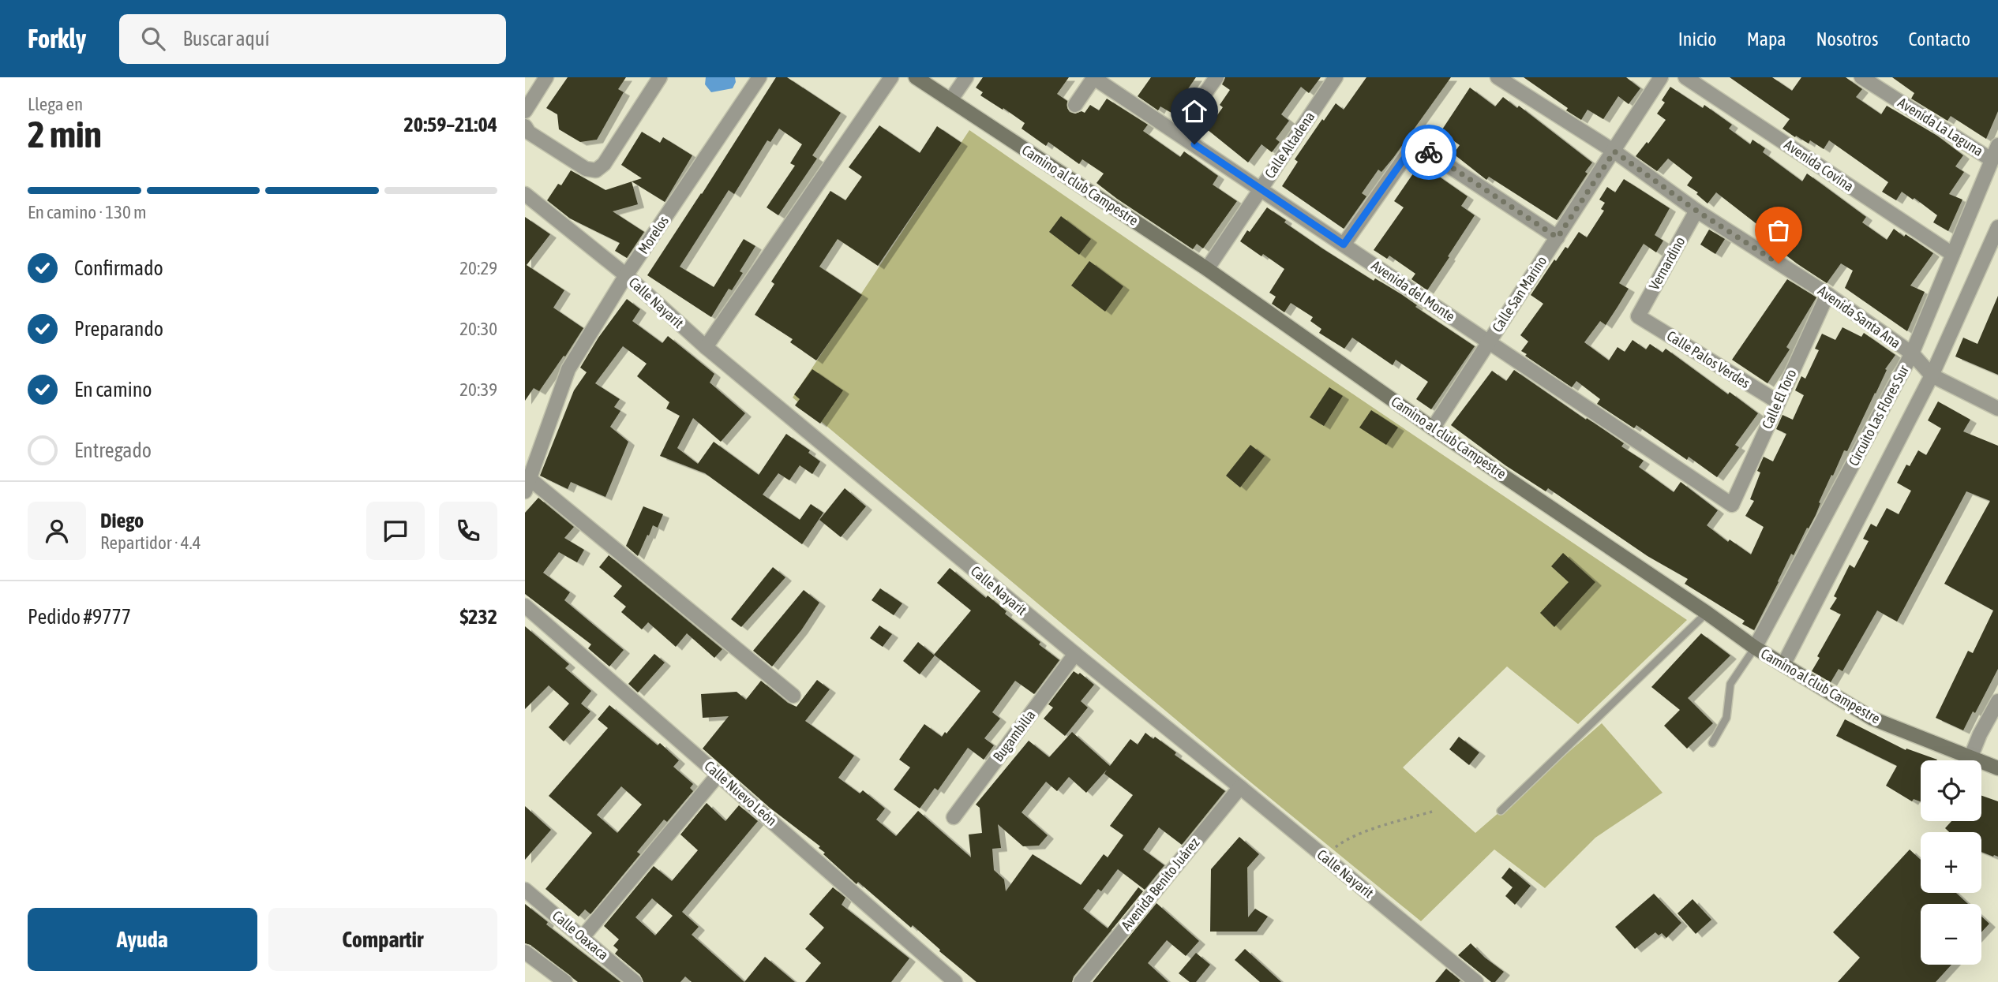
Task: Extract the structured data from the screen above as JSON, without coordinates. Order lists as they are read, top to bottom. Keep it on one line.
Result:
{"streets":{"main road":["Camino al club Campestre"],"street":["Avenida La Laguna","Calle Altadena","Avenida Covina","Morelos","Vernardino","Avenida del Monte","Calle San Marino","Calle Nayarit","Avenida Santa Ana","Calle Palos Verdes","Calle El Toro","Circuito Las Flores Sur","Bugambilia","Calle Nuevo León","Avenida Benito Juárez","Calle Oaxaca"]},"crossings":[["Avenida La Laguna","Circuito Las Flores Sur"],["Calle Altadena","Camino al club Campestre"],["Calle Altadena","Avenida del Monte"],["Avenida Covina","Circuito Las Flores Sur"],["Camino al club Campestre","Calle San Marino"],["Camino al club Campestre","Circuito Las Flores Sur"],["Morelos","Calle Nayarit"],["Vernardino","Avenida Santa Ana"],["Vernardino","Calle Palos Verdes"],["Avenida del Monte","Calle San Marino"],["Avenida del Monte","Calle El Toro"],["Calle San Marino","Avenida Santa Ana"],["Calle Nayarit","Bugambilia"],["Calle Nayarit","Avenida Benito Juárez"],["Avenida Santa Ana","Calle El Toro"],["Avenida Santa Ana","Circuito Las Flores Sur"],["Calle Palos Verdes","Calle El Toro"]],"page":{"header":"Forkly","search":"Buscar aquí","nav":["Inicio","Mapa","Nosotros","Contacto"],"heading":["2 min","Llega en","20:59–21:04"],"panel":["Diego","Repartidor · 4.4","Pedido #9777","$232"],"bar":"En camino · 130 m","list":[["Confirmado","20:29"],["Preparando","20:30"],["En camino","20:39"],"Entregado"],"map_buttons":["+","−"],"buttons":["Ayuda","Compartir"]}}
